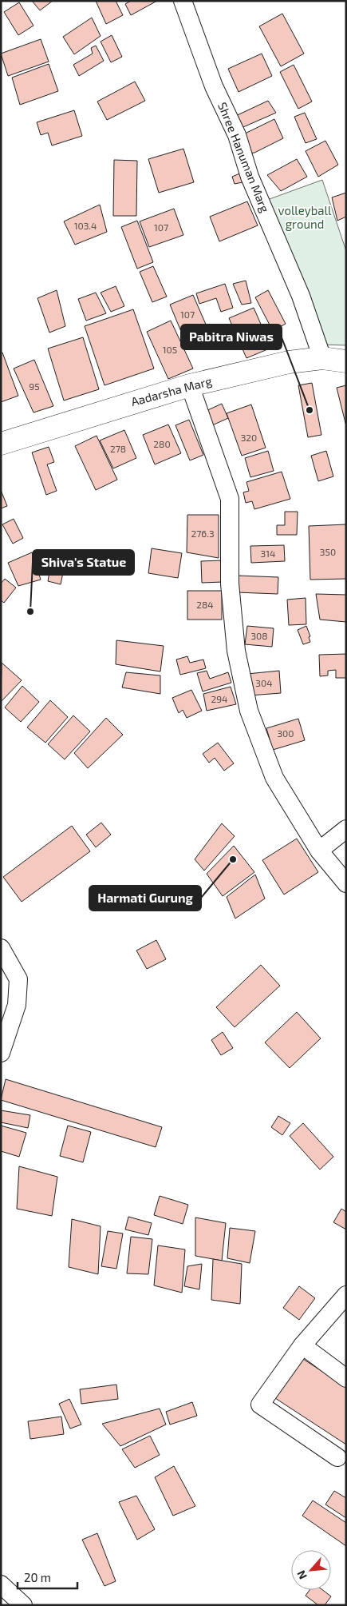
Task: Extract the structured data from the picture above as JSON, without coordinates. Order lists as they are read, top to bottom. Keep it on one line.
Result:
{"streets":{"main road":["Aadarsha Marg"],"street":["Shree Hanuman Marg"]},"crossings":[["Shree Hanuman Marg","Aadarsha Marg"]],"parks":["volleyball ground"],"places":["Pabitra Niwas","Shiva's Statue","Harmati Gurung"],"house_numbers":["103.4","107","107","105","95","320","280","278","276.3","350","314","284","308","304","294","300"],"scale_bar":"20 m","north":"bottom left"}
